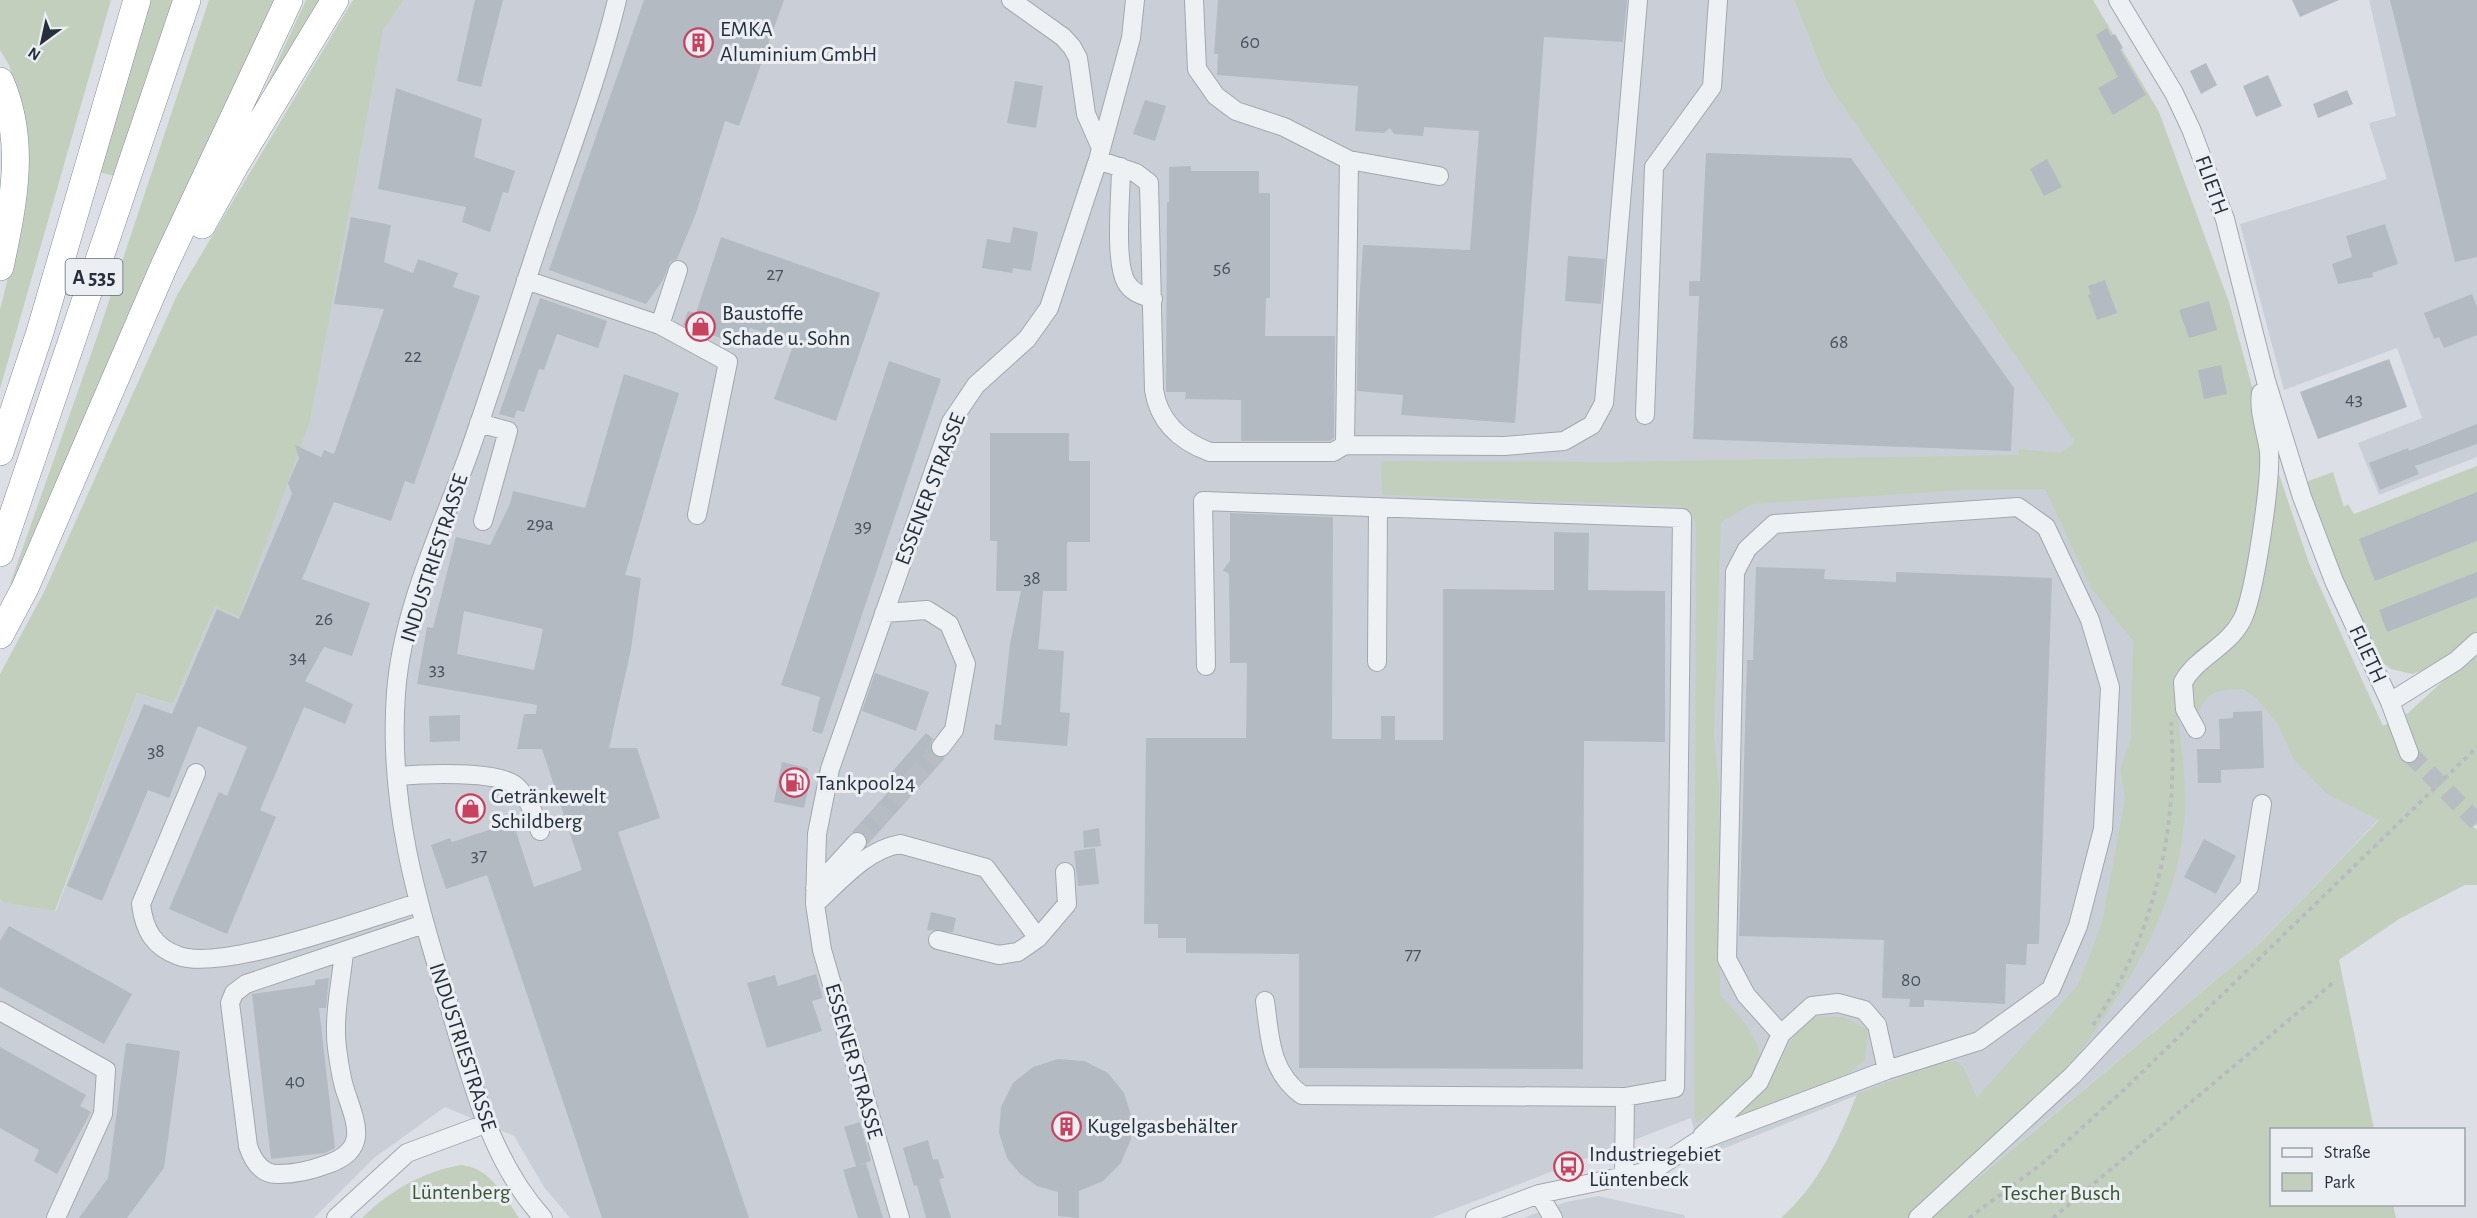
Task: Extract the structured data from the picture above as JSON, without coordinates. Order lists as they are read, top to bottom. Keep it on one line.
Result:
{"streets":{"highway":["A 535"],"street":["FLIETH","ESSENER STRASSE","INDUSTRIESTRASSE"]},"parks":["Lüntenberg","Tescher Busch"],"places":{"building":["EMKA Aluminium GmbH","Kugelgasbehälter"],"shop":["Baustoffe Schade u. Sohn","Getränkewelt Schildberg"],"fuel station":["Tankpool24"],"bus stop":["Industriegebiet Lüntenbeck"]},"house_numbers":["60","56","27","68","22","43","29a","39","38","26","34","33","38","37","77","80","40"],"legend":["Straße","Park"],"north":"bottom left"}
